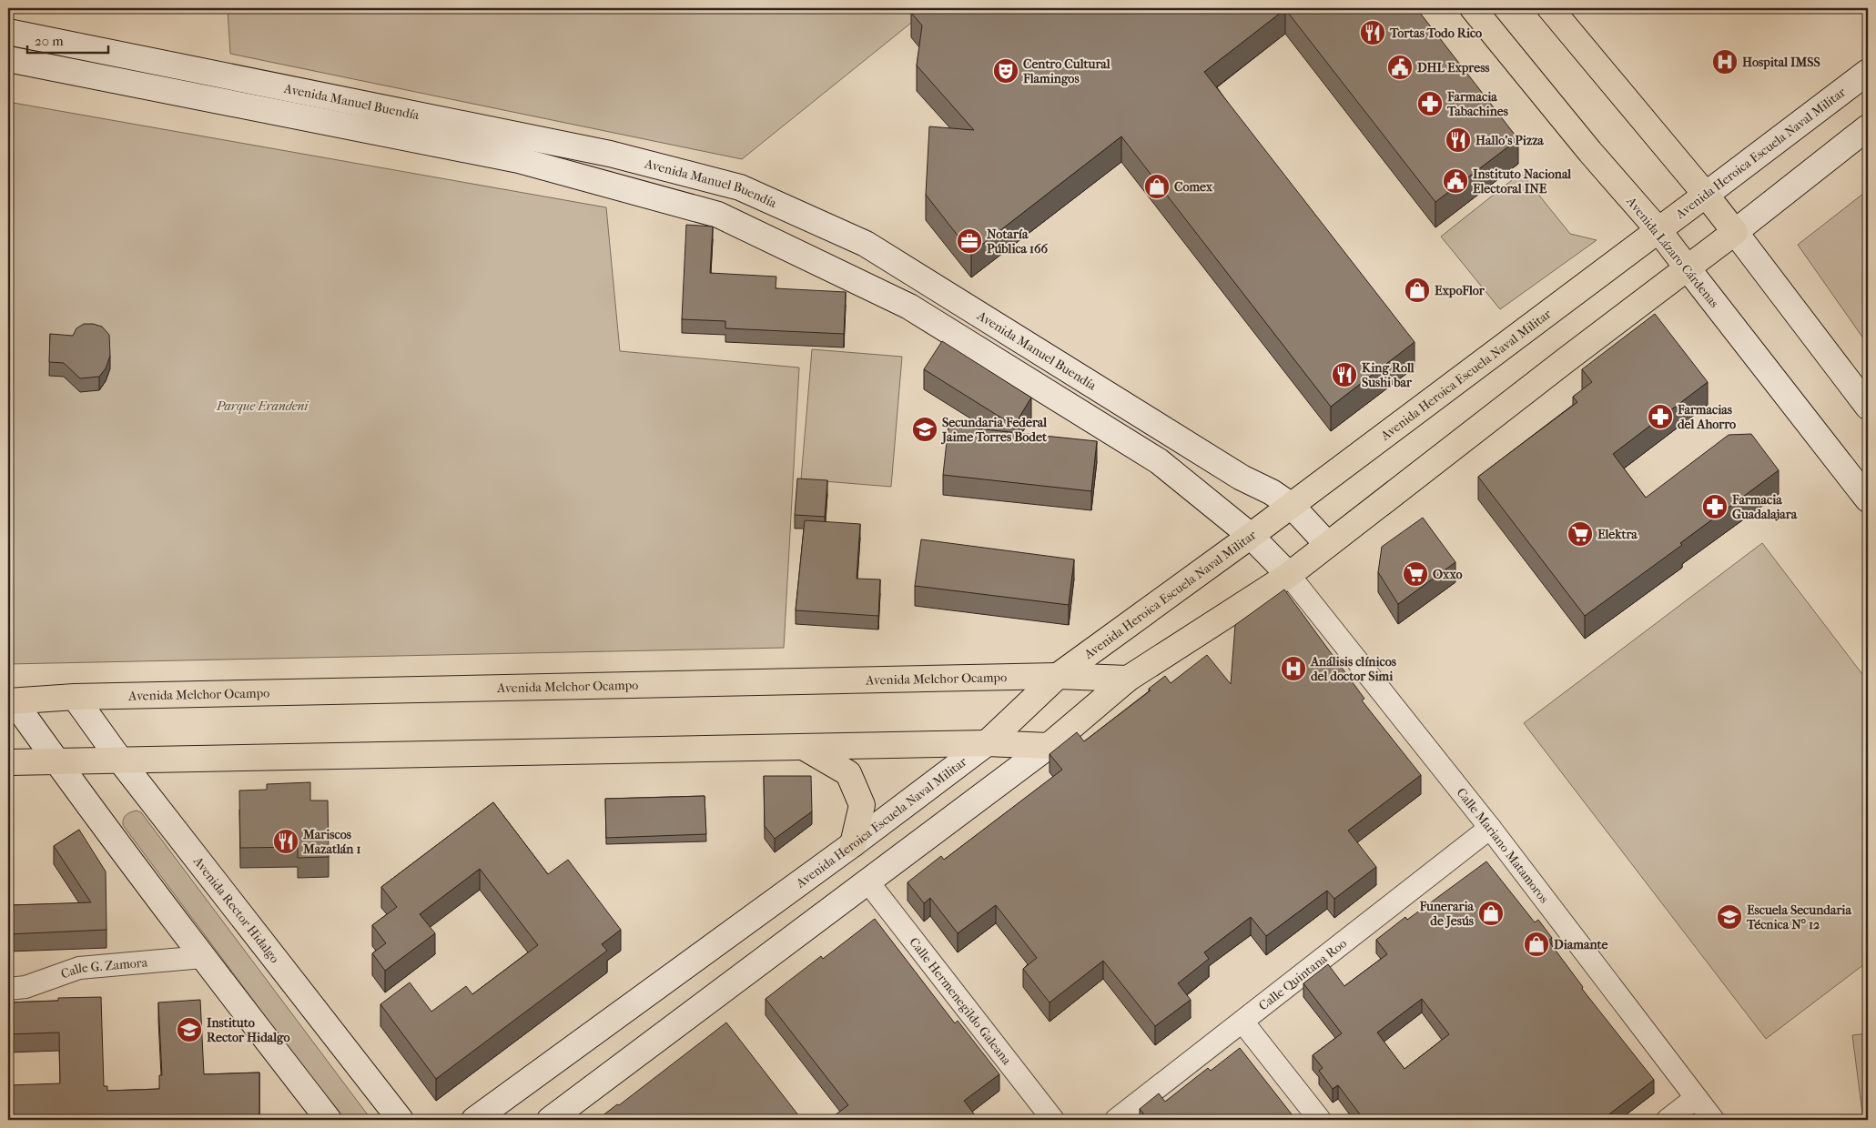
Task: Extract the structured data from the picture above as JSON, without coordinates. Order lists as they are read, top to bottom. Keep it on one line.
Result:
{"streets":{"main road":["Avenida Heroica Escuela Naval Militar","Avenida Lázaro Cárdenas","Avenida Melchor Ocampo"],"street":["Avenida Manuel Buendía","Calle Mariano Matamoros","Avenida Rector Hidalgo","Calle G. Zamora","Calle Quintana Roo","Calle Hermenegildo Galeana"]},"crossings":[["Avenida Manuel Buendía","Avenida Heroica Escuela Naval Militar"],["Avenida Manuel Buendía","Calle Mariano Matamoros"],["Avenida Heroica Escuela Naval Militar","Avenida Lázaro Cárdenas"],["Avenida Heroica Escuela Naval Militar","Avenida Melchor Ocampo"],["Avenida Melchor Ocampo","Avenida Rector Hidalgo"],["Calle Mariano Matamoros","Calle Quintana Roo"]],"parks":["Parque Erandeni"],"places":{"restaurant":["Tortas Todo Rico","Hallo's Pizza","King Roll Sushi bar","Mariscos Mazatlán 1"],"hospital":["Hospital IMSS","Análisis clínicos del doctor Simi"],"public building":["DHL Express","Instituto Nacional Electoral INE"],"theatre":["Centro Cultural Flamingos"],"pharmacy":["Farmacia Tabachines","Farmacias del Ahorro","Farmacia Guadalajara"],"shop":["Comex","ExpoFlor","Funeraria de Jesús","Diamante"],"office":["Notaría Pública 166"],"school or university":["Secundaria Federal Jaime Torres Bodet","Escuela Secundaria Técnica N° 12","Instituto Rector Hidalgo"],"supermarket":["Elektra","Oxxo"]},"scale_bar":"20 m"}
